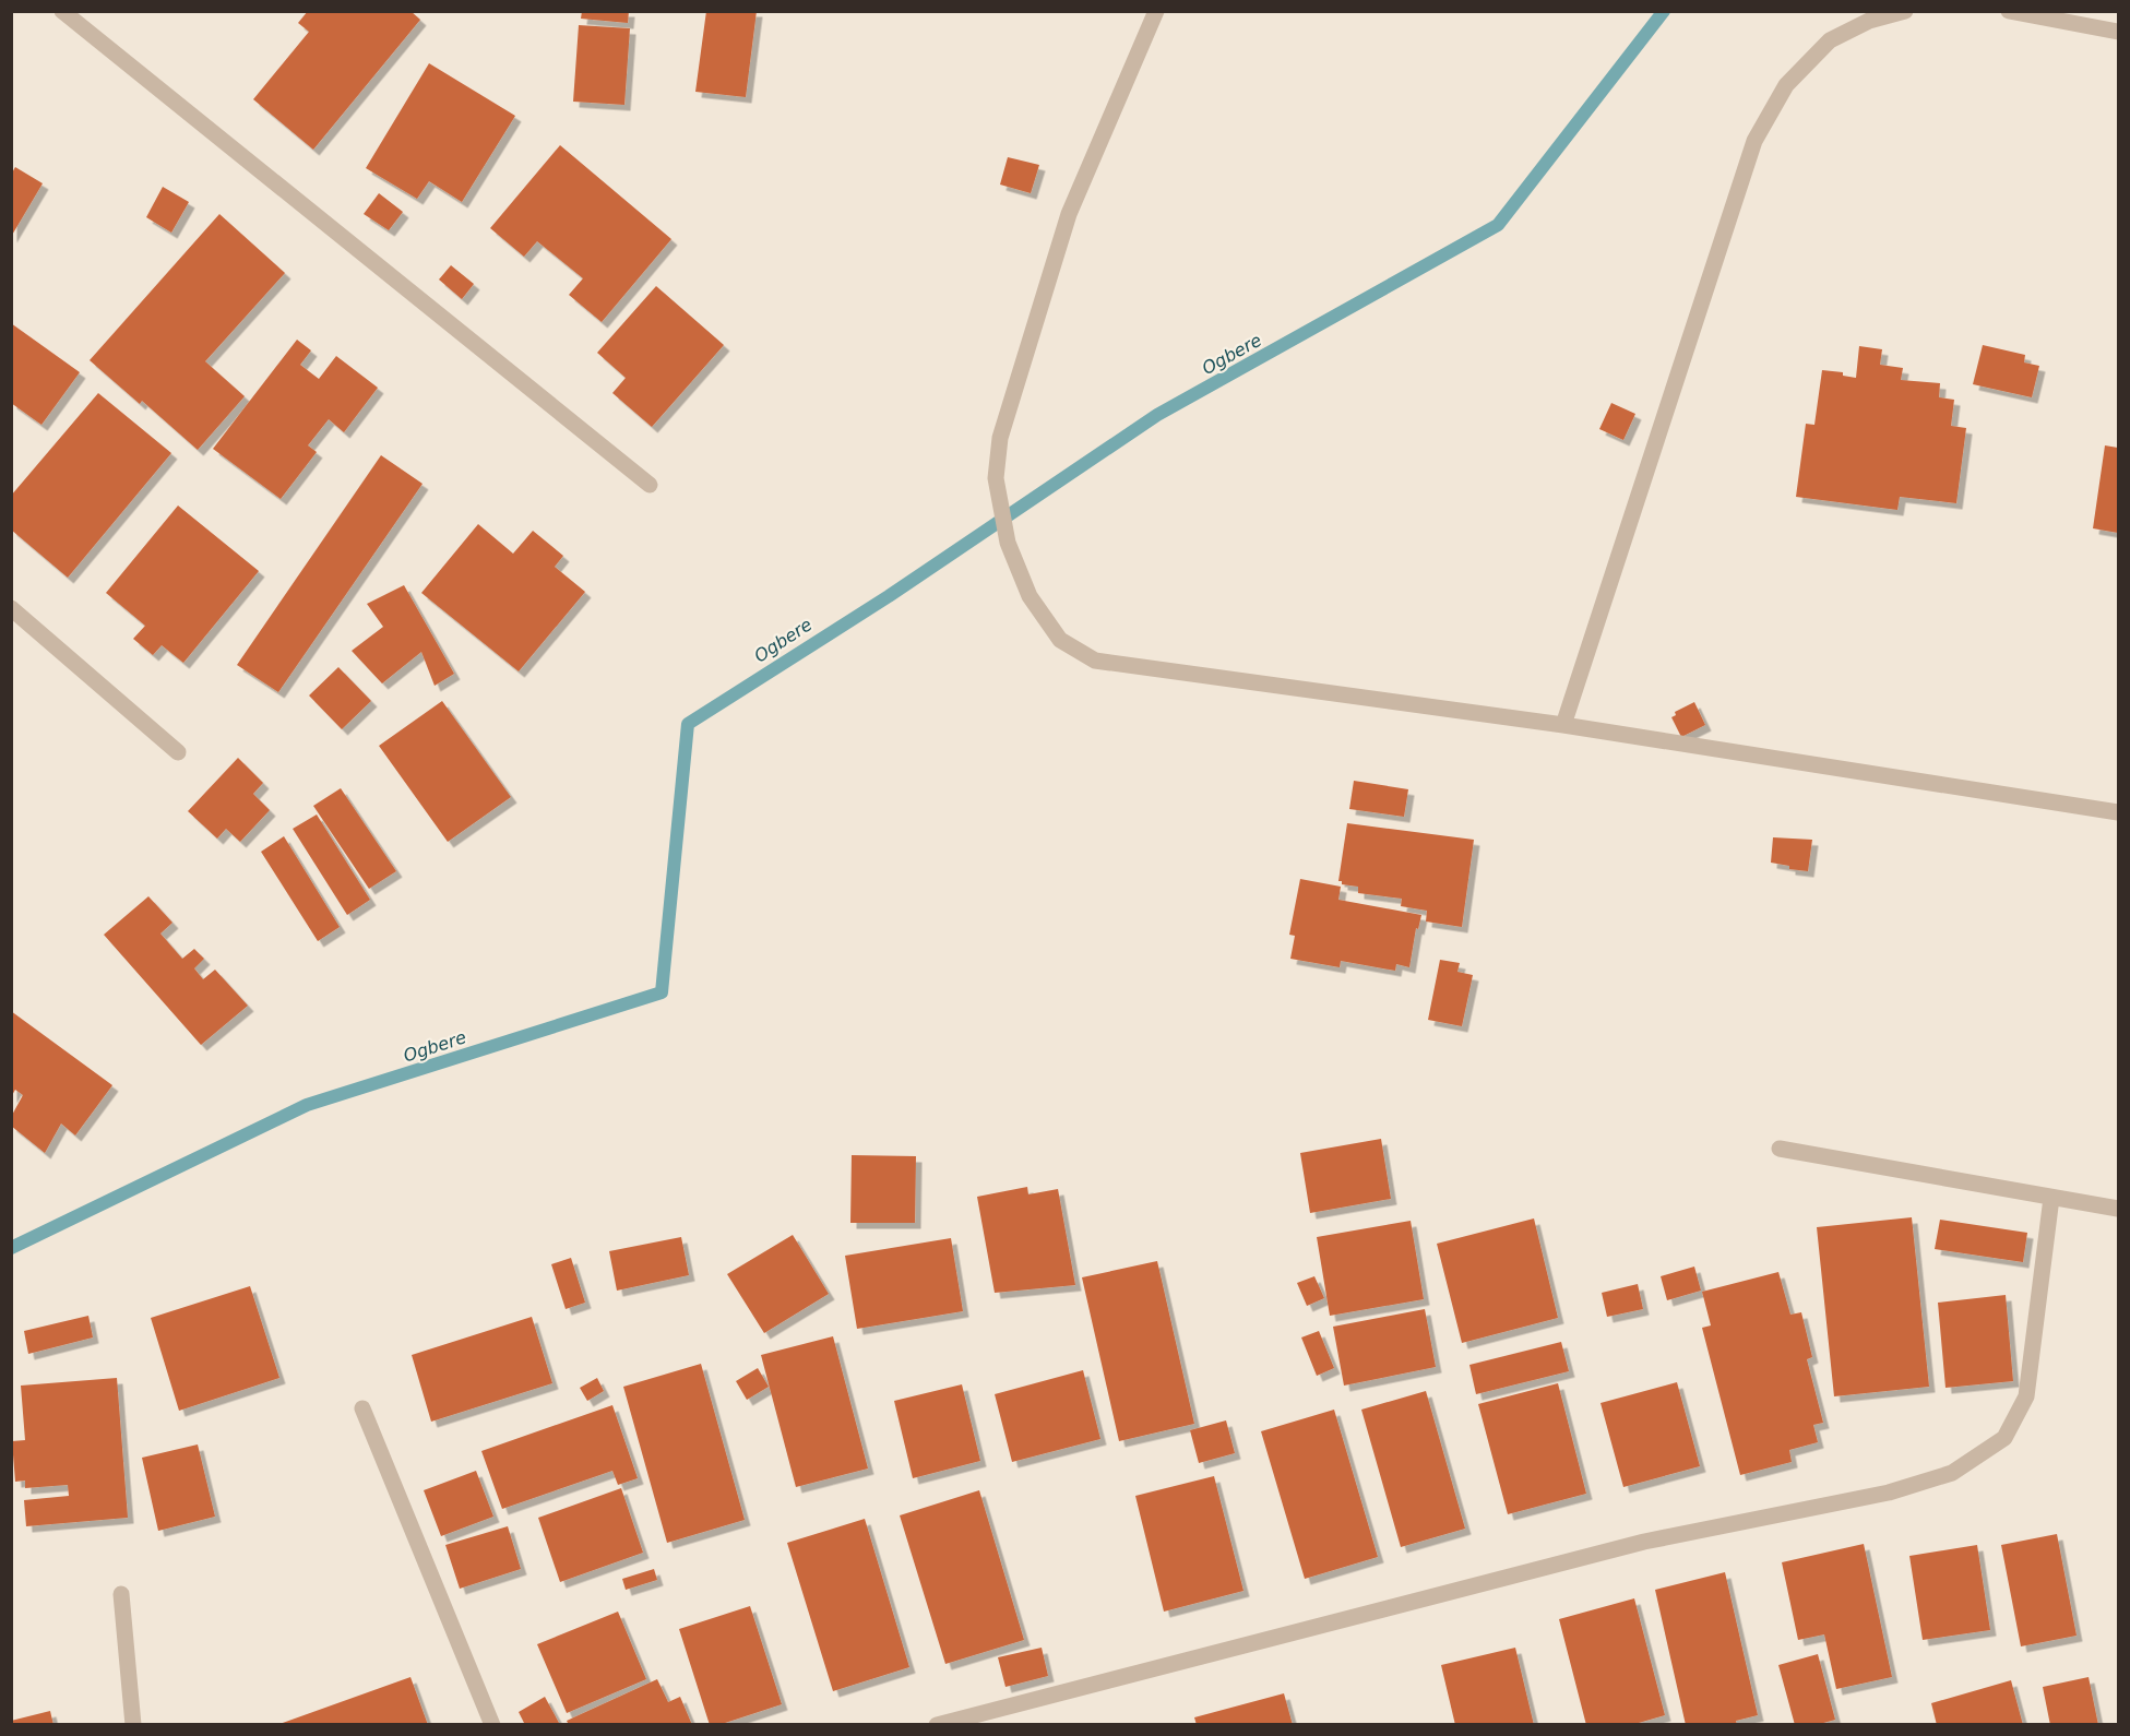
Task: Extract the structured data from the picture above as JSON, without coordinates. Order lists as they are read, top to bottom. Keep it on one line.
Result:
{"water":["Ogbere"]}
